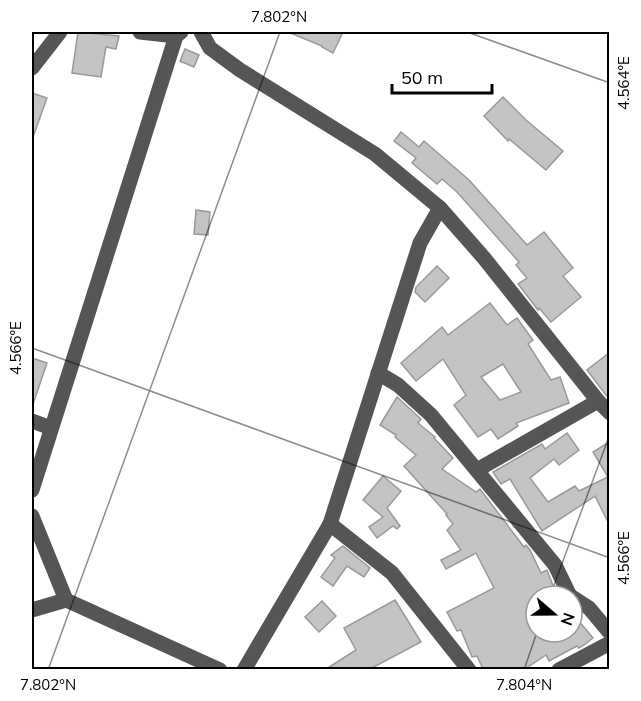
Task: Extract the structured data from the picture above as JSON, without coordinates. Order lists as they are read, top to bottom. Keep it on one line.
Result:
{"scale_bar":"50 m","north":"right","coordinates":["7.802°N","4.564°E","4.566°E","7.804°N"]}
